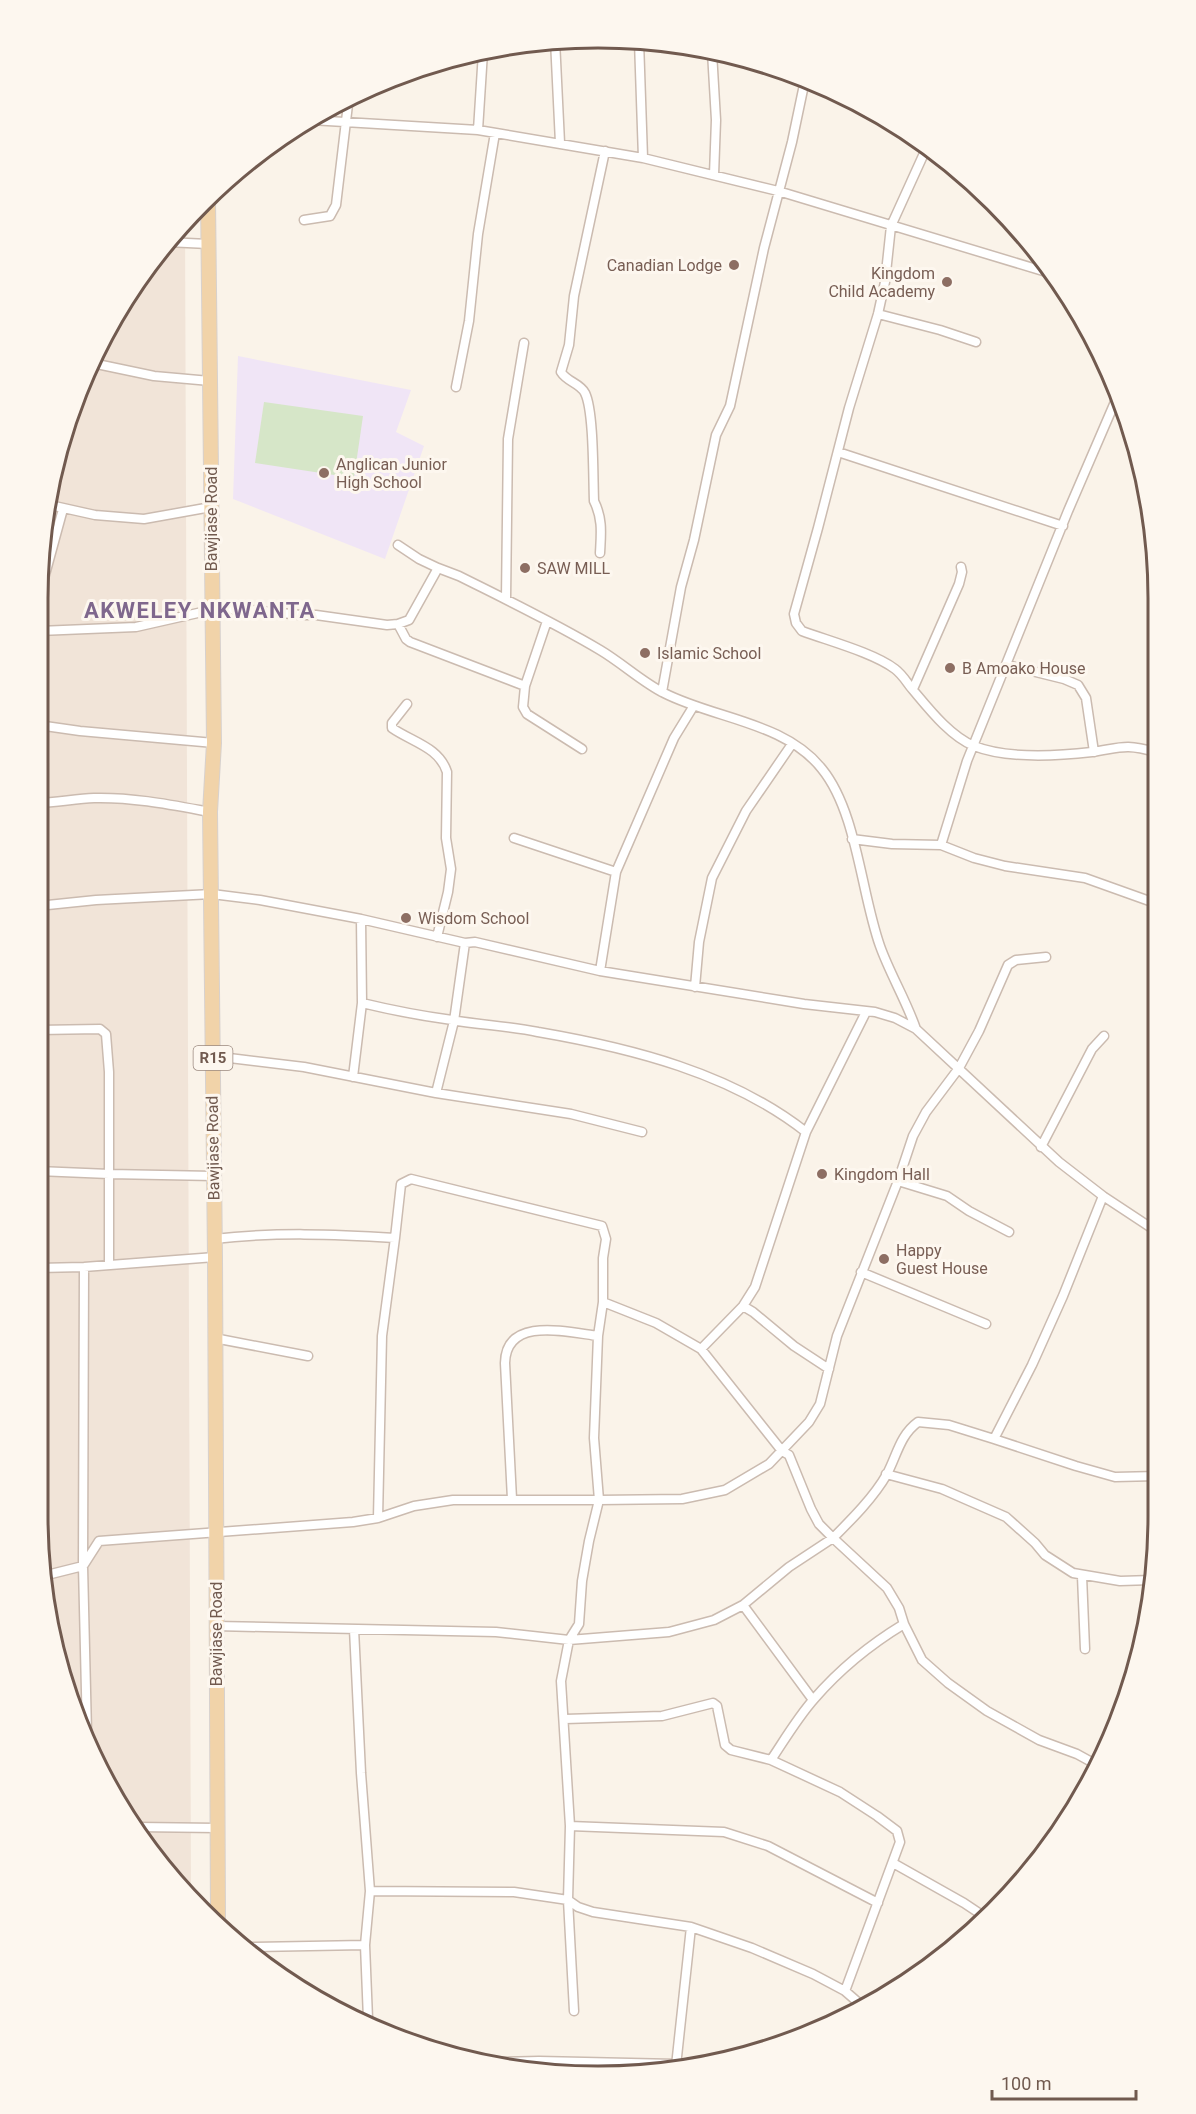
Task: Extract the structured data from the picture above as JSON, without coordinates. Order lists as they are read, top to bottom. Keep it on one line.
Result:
{"streets":{"main road":["Bawjiase Road","R15"]},"districts":["AKWELEY NKWANTA"],"places":["Canadian Lodge","Kingdom Child Academy","Anglican Junior High School","SAW MILL","Islamic School","B Amoako House","Wisdom School","Kingdom Hall","Happy Guest House"],"scale_bar":"100 m"}
